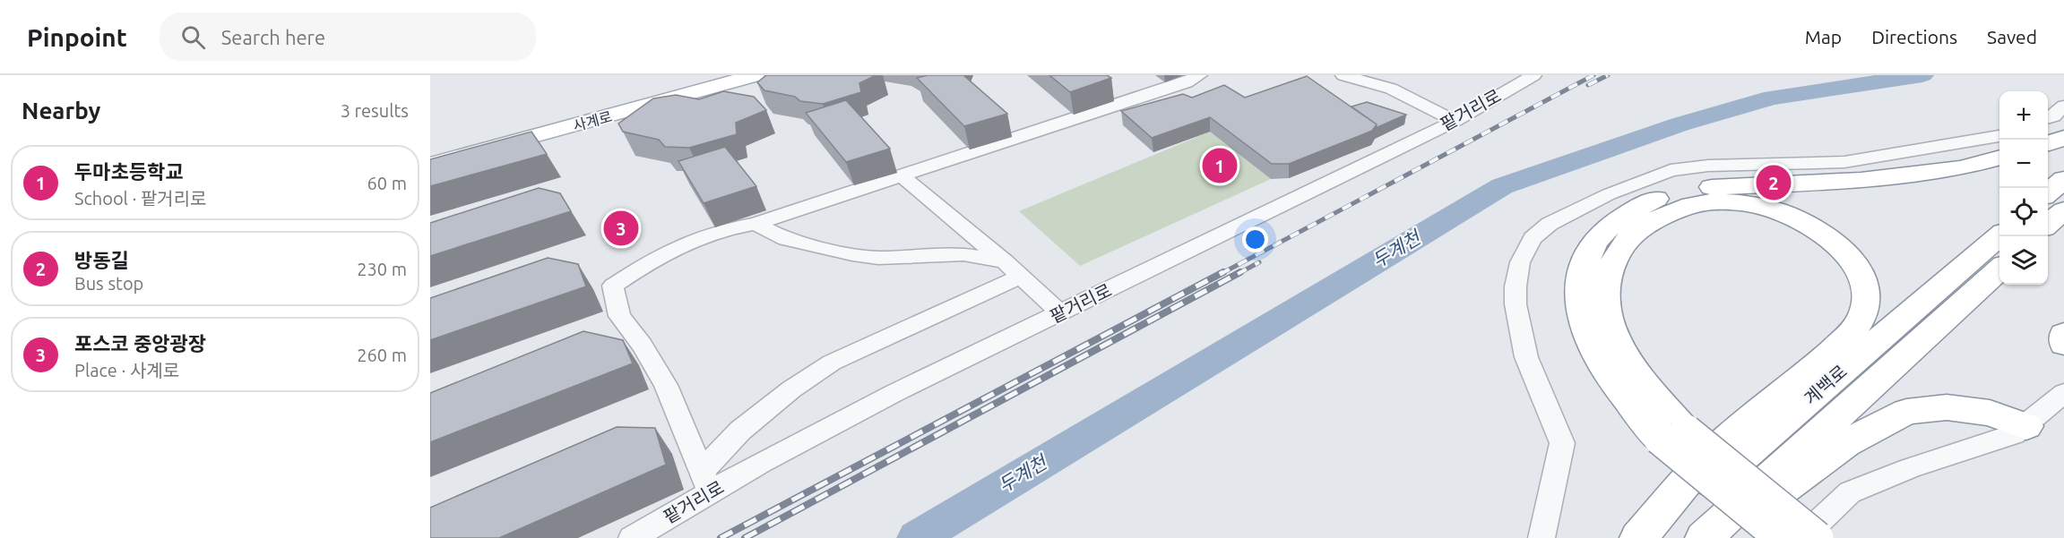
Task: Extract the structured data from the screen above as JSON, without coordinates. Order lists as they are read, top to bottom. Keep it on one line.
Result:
{"streets":{"highway":["계백로"],"main road":["사계로"],"street":["팥거리로"]},"water":["두계천"],"page":{"header":"Pinpoint","search":"Search here","nav":["Map","Directions","Saved"],"heading":["Nearby","3 results"],"map_buttons":["+","−"],"list":[{"mark":"1","name":"두마초등학교","note":"School · 팥거리로","value":"60 m"},{"mark":"2","name":"방동길","note":"Bus stop","value":"230 m"},{"mark":"3","name":"포스코 중앙광장","note":"Place · 사계로","value":"260 m"}],"pins":["1","2","3"]}}
